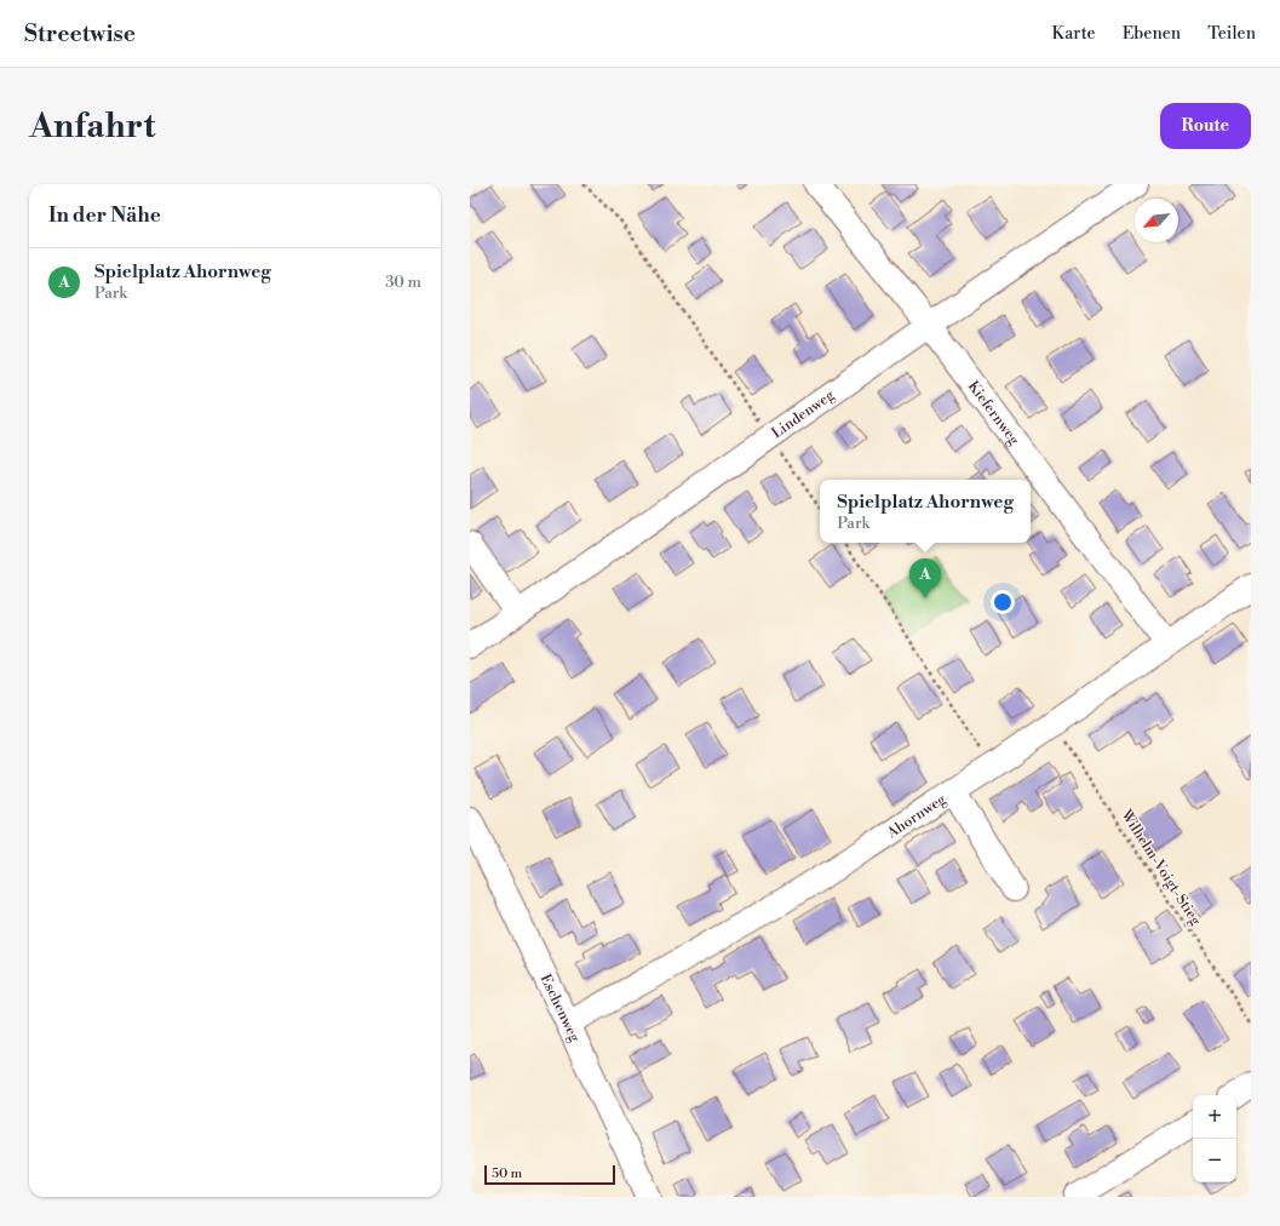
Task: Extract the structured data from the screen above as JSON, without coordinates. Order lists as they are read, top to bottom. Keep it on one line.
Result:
{"streets":{"street":["Kiefernweg","Lindenweg","Ahornweg","Eschenweg"],"path":["Wilhelm-Voigt-Stieg"]},"crossings":[["Kiefernweg","Lindenweg"],["Kiefernweg","Ahornweg"],["Ahornweg","Wilhelm-Voigt-Stieg"],["Ahornweg","Eschenweg"]],"scale_bar":"50 m","north":"bottom left","page":{"header":"Streetwise","nav":["Karte","Ebenen","Teilen"],"buttons":"Route","title":"Anfahrt","heading":"In der Nähe","list":[{"mark":"A","name":"Spielplatz Ahornweg","note":"Park","value":"30 m"}],"popup":["Spielplatz Ahornweg","Park"],"pins":"A","map_buttons":["+","−"],"scale":"50 m"}}
